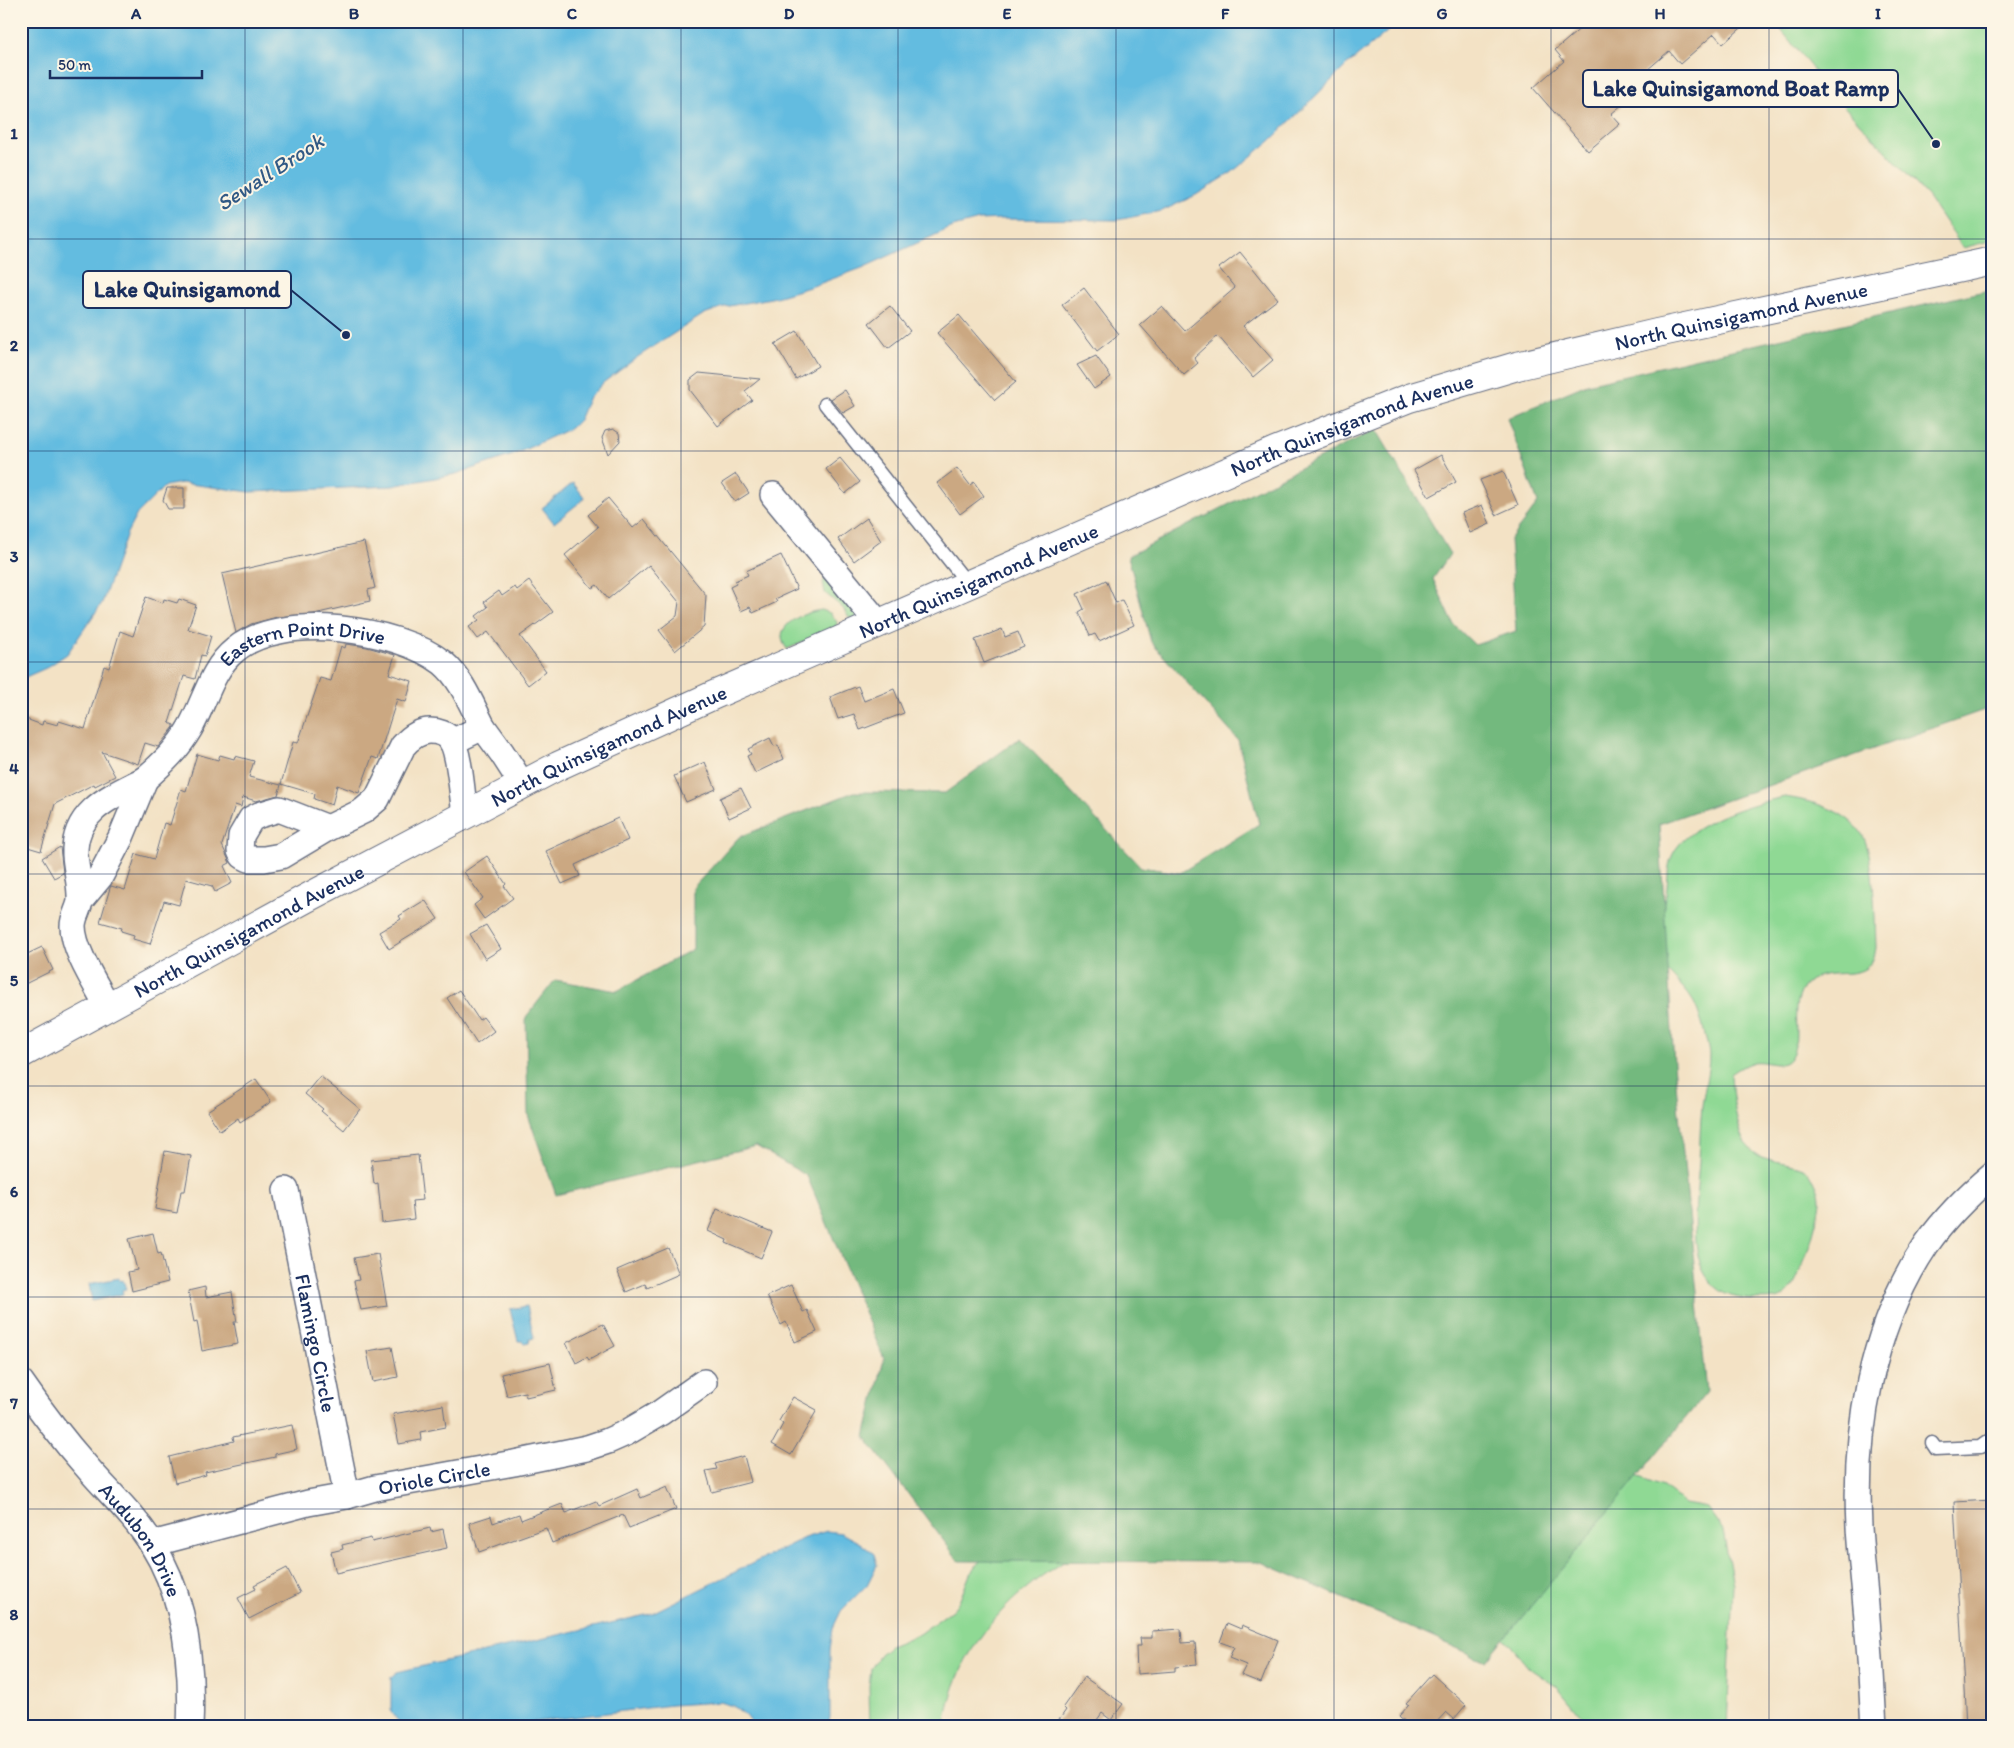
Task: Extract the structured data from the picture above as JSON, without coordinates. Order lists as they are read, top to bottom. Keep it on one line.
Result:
{"streets":{"main road":["North Quinsigamond Avenue"],"street":["Eastern Point Drive","Flamingo Circle","Oriole Circle","Audubon Drive"]},"crossings":[["North Quinsigamond Avenue","Eastern Point Drive"],["Flamingo Circle","Oriole Circle"],["Oriole Circle","Audubon Drive"]],"water":["Sewall Brook"],"places":["Lake Quinsigamond Boat Ramp","Lake Quinsigamond"],"scale_bar":"50 m","grid":{"columns":["A","B","C","D","E","F","G","H","I"],"rows":["1","2","3","4","5","6","7","8"]}}
